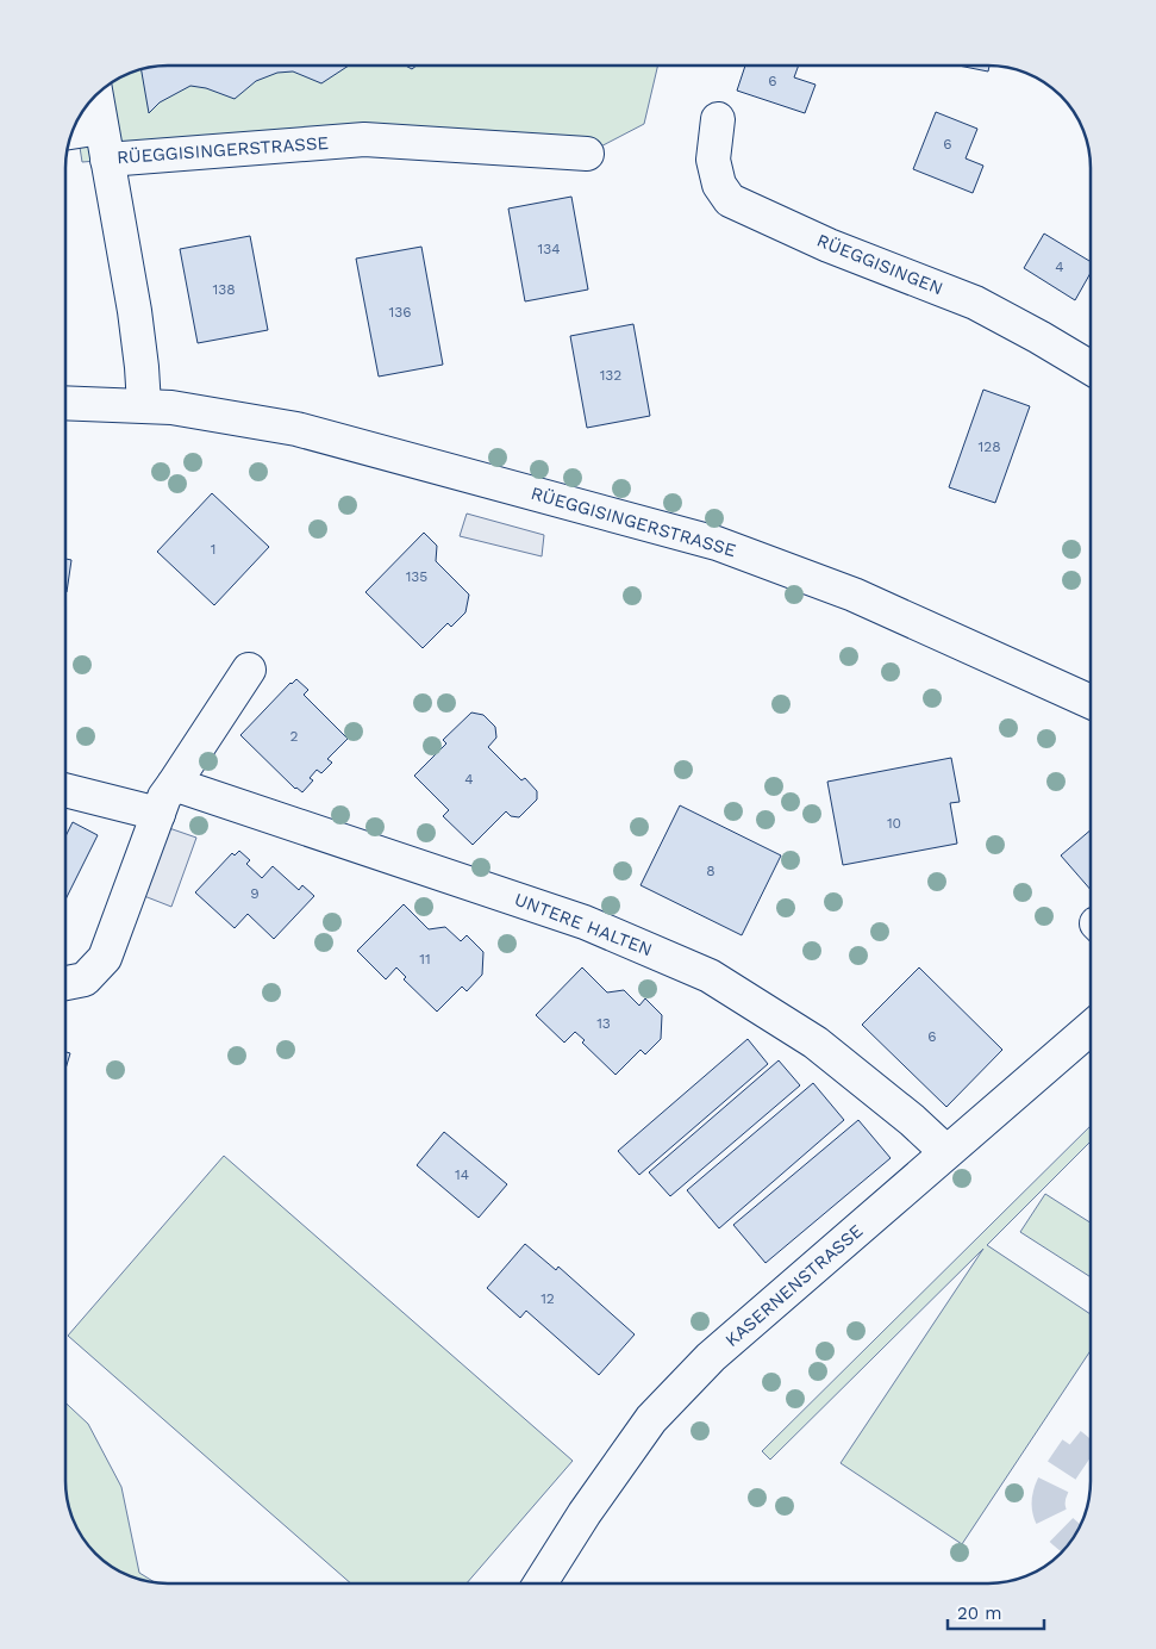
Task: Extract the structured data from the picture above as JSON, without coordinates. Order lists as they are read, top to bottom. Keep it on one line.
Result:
{"streets":{"street":["RÜEGGISINGERSTRASSE","RÜEGGISINGEN","UNTERE HALTEN","KASERNENSTRASSE"]},"crossings":[["UNTERE HALTEN","KASERNENSTRASSE"]],"house_numbers":["6","6","134","4","138","136","132","128","1","135","2","4","10","8","9","11","13","6","14","12"],"scale_bar":"20 m"}
